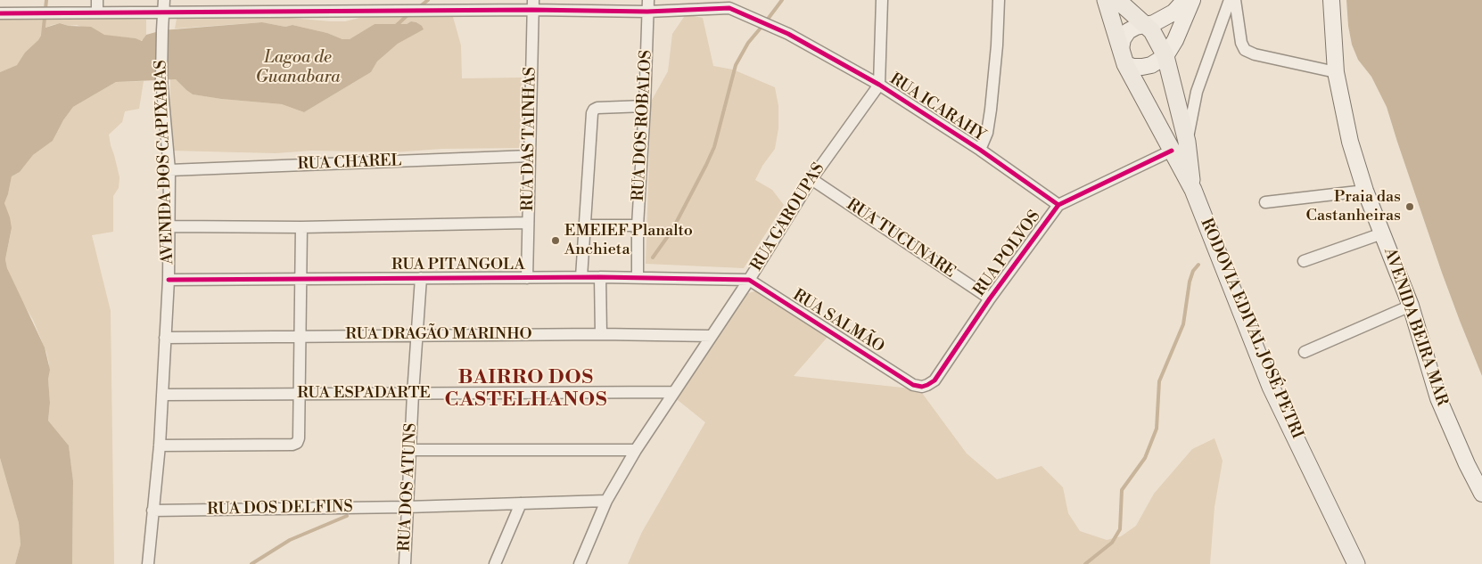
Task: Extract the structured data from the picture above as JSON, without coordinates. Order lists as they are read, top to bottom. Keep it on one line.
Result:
{"streets":{"main road":["RODOVIA EDIVAL JOSÉ PETRI"],"street":["RUA ICARAHY","RUA DOS ROBALOS","RUA DAS TAINHAS","AVENIDA DOS CAPIXABAS","RUA CHAREL","RUA GAROUPAS","RUA TUCUNARE","RUA POLVOS","RUA PITANGOLA","RUA SALMÃO","AVENIDA BEIRA MAR","RUA DRAGÃO MARINHO","RUA ESPADARTE","RUA DOS ATUNS","RUA DOS DELFINS"]},"crossings":[["RUA ICARAHY","RUA DOS ROBALOS"],["RUA ICARAHY","RUA DAS TAINHAS"],["RUA ICARAHY","AVENIDA DOS CAPIXABAS"],["RUA ICARAHY","RUA GAROUPAS"],["RUA ICARAHY","RUA POLVOS"],["RUA DOS ROBALOS","RUA PITANGOLA"],["RUA DAS TAINHAS","RUA CHAREL"],["RUA DAS TAINHAS","RUA PITANGOLA"],["AVENIDA DOS CAPIXABAS","RUA CHAREL"],["AVENIDA DOS CAPIXABAS","RUA PITANGOLA"],["AVENIDA DOS CAPIXABAS","RUA DRAGÃO MARINHO"],["AVENIDA DOS CAPIXABAS","RUA ESPADARTE"],["AVENIDA DOS CAPIXABAS","RUA DOS DELFINS"],["RUA GAROUPAS","RUA TUCUNARE"],["RUA GAROUPAS","RUA PITANGOLA"],["RUA GAROUPAS","RUA SALMÃO"],["RUA GAROUPAS","RUA DRAGÃO MARINHO"],["RUA GAROUPAS","RUA ESPADARTE"],["RUA GAROUPAS","RUA DOS DELFINS"],["RUA TUCUNARE","RUA POLVOS"],["RUA POLVOS","RUA SALMÃO"],["RUA PITANGOLA","RUA SALMÃO"],["RUA PITANGOLA","RUA DOS ATUNS"],["RUA DRAGÃO MARINHO","RUA DOS ATUNS"],["RUA ESPADARTE","RUA DOS ATUNS"],["RUA DOS ATUNS","RUA DOS DELFINS"]],"districts":["BAIRRO DOS CASTELHANOS"],"water":["Lagoa de Guanabara"],"places":["Praia das Castanheiras","EMEIEF Planalto Anchieta"]}
